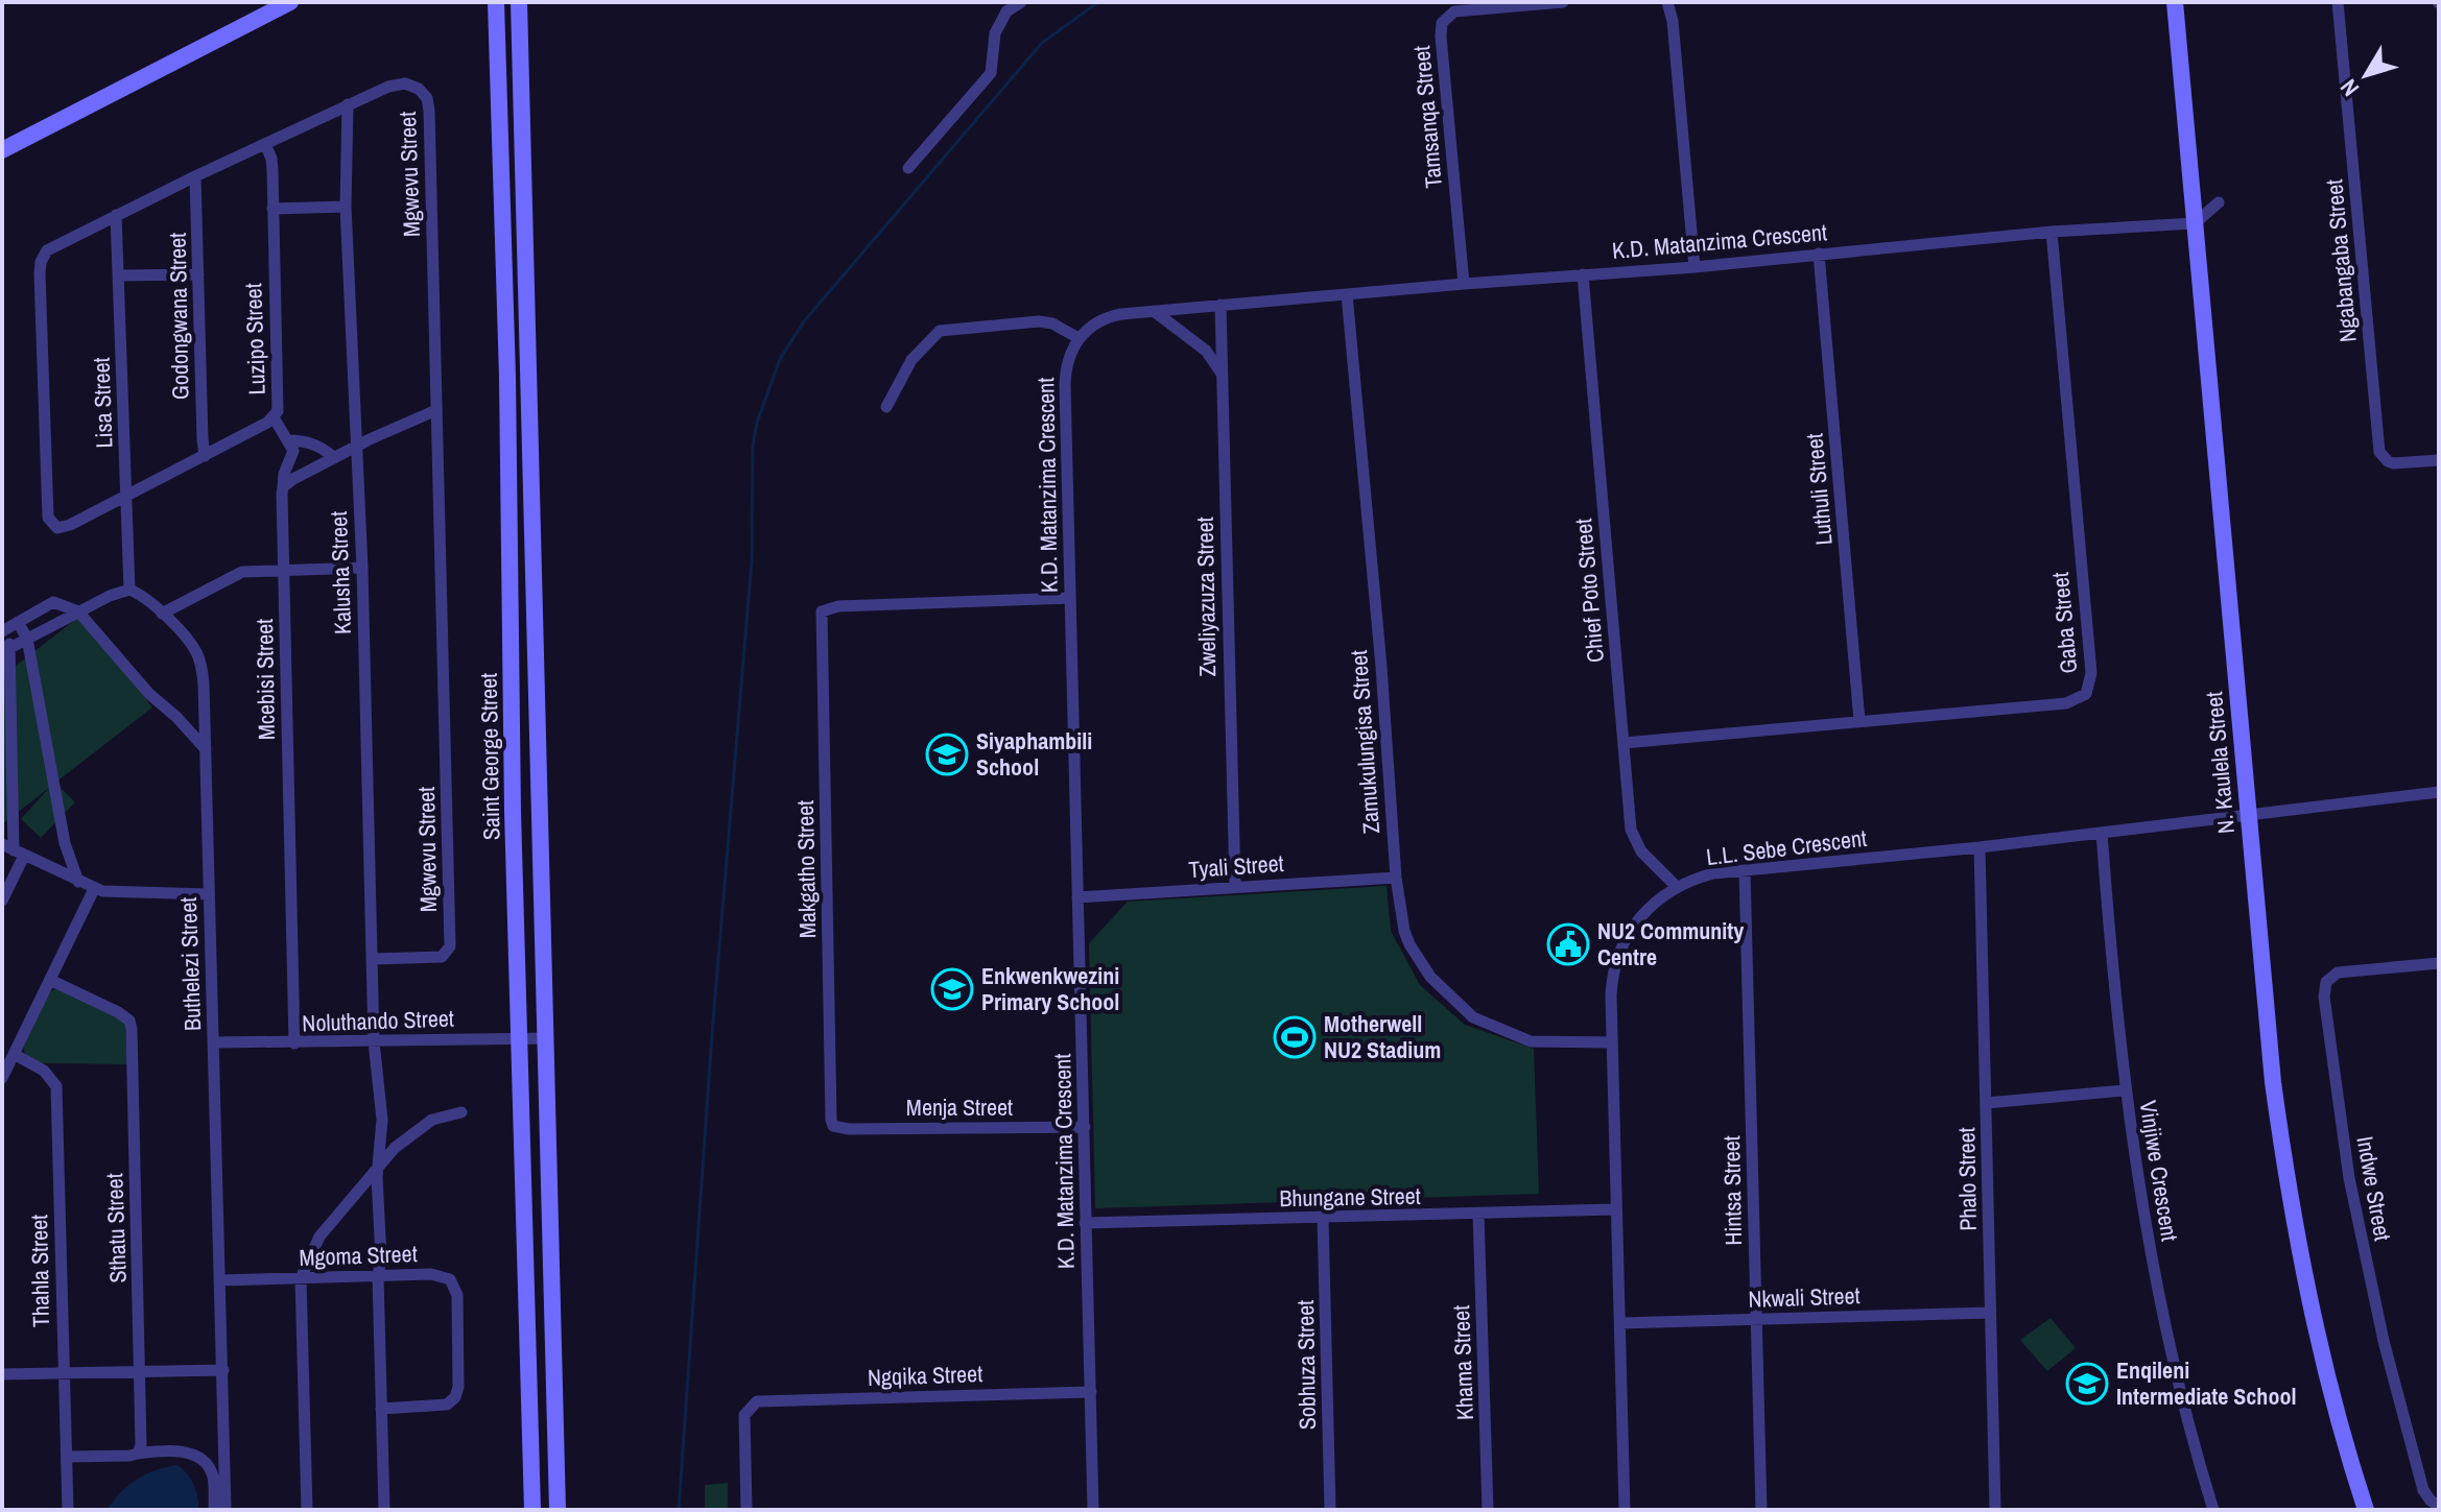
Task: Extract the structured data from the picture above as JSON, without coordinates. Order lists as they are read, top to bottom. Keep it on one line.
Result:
{"streets":{"main road":["Saint George Street","N. Kaulela Street"],"street":["Tamsanqa Street","Mgwevu Street","K.D. Matanzima Crescent","Ngabangaba Street","Godongwana Street","Luzipo Street","Lisa Street","Luthuli Street","Kalusha Street","Chief Poto Street","Zweliyazuza Street","Gaba Street","Mcebisi Street","Zamukulungisa Street","L.L. Sebe Crescent","Tyali Street","Makgatho Street","Buthelezi Street","Noluthando Street","Menja Street","Vinjiwe Crescent","Phalo Street","Indwe Street","Hintsa Street","Bhungane Street","Sthatu Street","Mgoma Street","Thahla Street","Nkwali Street","Khama Street","Sobhuza Street","Ngqika Street"]},"crossings":[["Tamsanqa Street","K.D. Matanzima Crescent"],["Mgwevu Street","Godongwana Street"],["Mgwevu Street","Luzipo Street"],["Mgwevu Street","Lisa Street"],["Mgwevu Street","Kalusha Street"],["K.D. Matanzima Crescent","Luthuli Street"],["K.D. Matanzima Crescent","Chief Poto Street"],["K.D. Matanzima Crescent","Zweliyazuza Street"],["K.D. Matanzima Crescent","Gaba Street"],["K.D. Matanzima Crescent","Zamukulungisa Street"],["K.D. Matanzima Crescent","N. Kaulela Street"],["K.D. Matanzima Crescent","Tyali Street"],["K.D. Matanzima Crescent","Makgatho Street"],["K.D. Matanzima Crescent","Menja Street"],["K.D. Matanzima Crescent","Bhungane Street"],["K.D. Matanzima Crescent","Ngqika Street"],["Godongwana Street","Luzipo Street"],["Luzipo Street","Lisa Street"],["Lisa Street","Buthelezi Street"],["Luthuli Street","Gaba Street"],["Kalusha Street","Noluthando Street"],["Kalusha Street","Mgoma Street"],["Chief Poto Street","Gaba Street"],["Chief Poto Street","L.L. Sebe Crescent"],["Zweliyazuza Street","Tyali Street"],["Mcebisi Street","Noluthando Street"],["Zamukulungisa Street","L.L. Sebe Crescent"],["Zamukulungisa Street","Tyali Street"],["Saint George Street","Noluthando Street"],["N. Kaulela Street","L.L. Sebe Crescent"],["L.L. Sebe Crescent","Vinjiwe Crescent"],["L.L. Sebe Crescent","Phalo Street"],["L.L. Sebe Crescent","Hintsa Street"],["L.L. Sebe Crescent","Bhungane Street"],["L.L. Sebe Crescent","Nkwali Street"],["Makgatho Street","Menja Street"],["Buthelezi Street","Noluthando Street"],["Buthelezi Street","Mgoma Street"],["Phalo Street","Nkwali Street"],["Hintsa Street","Nkwali Street"],["Bhungane Street","Khama Street"],["Bhungane Street","Sobhuza Street"]],"places":{"school or university":["Siyaphambili School","Enkwenkwezini Primary School","Enqileni Intermediate School"],"public building":["NU2 Community Centre"],"sports":["Motherwell NU2 Stadium"]},"north":"bottom left"}
